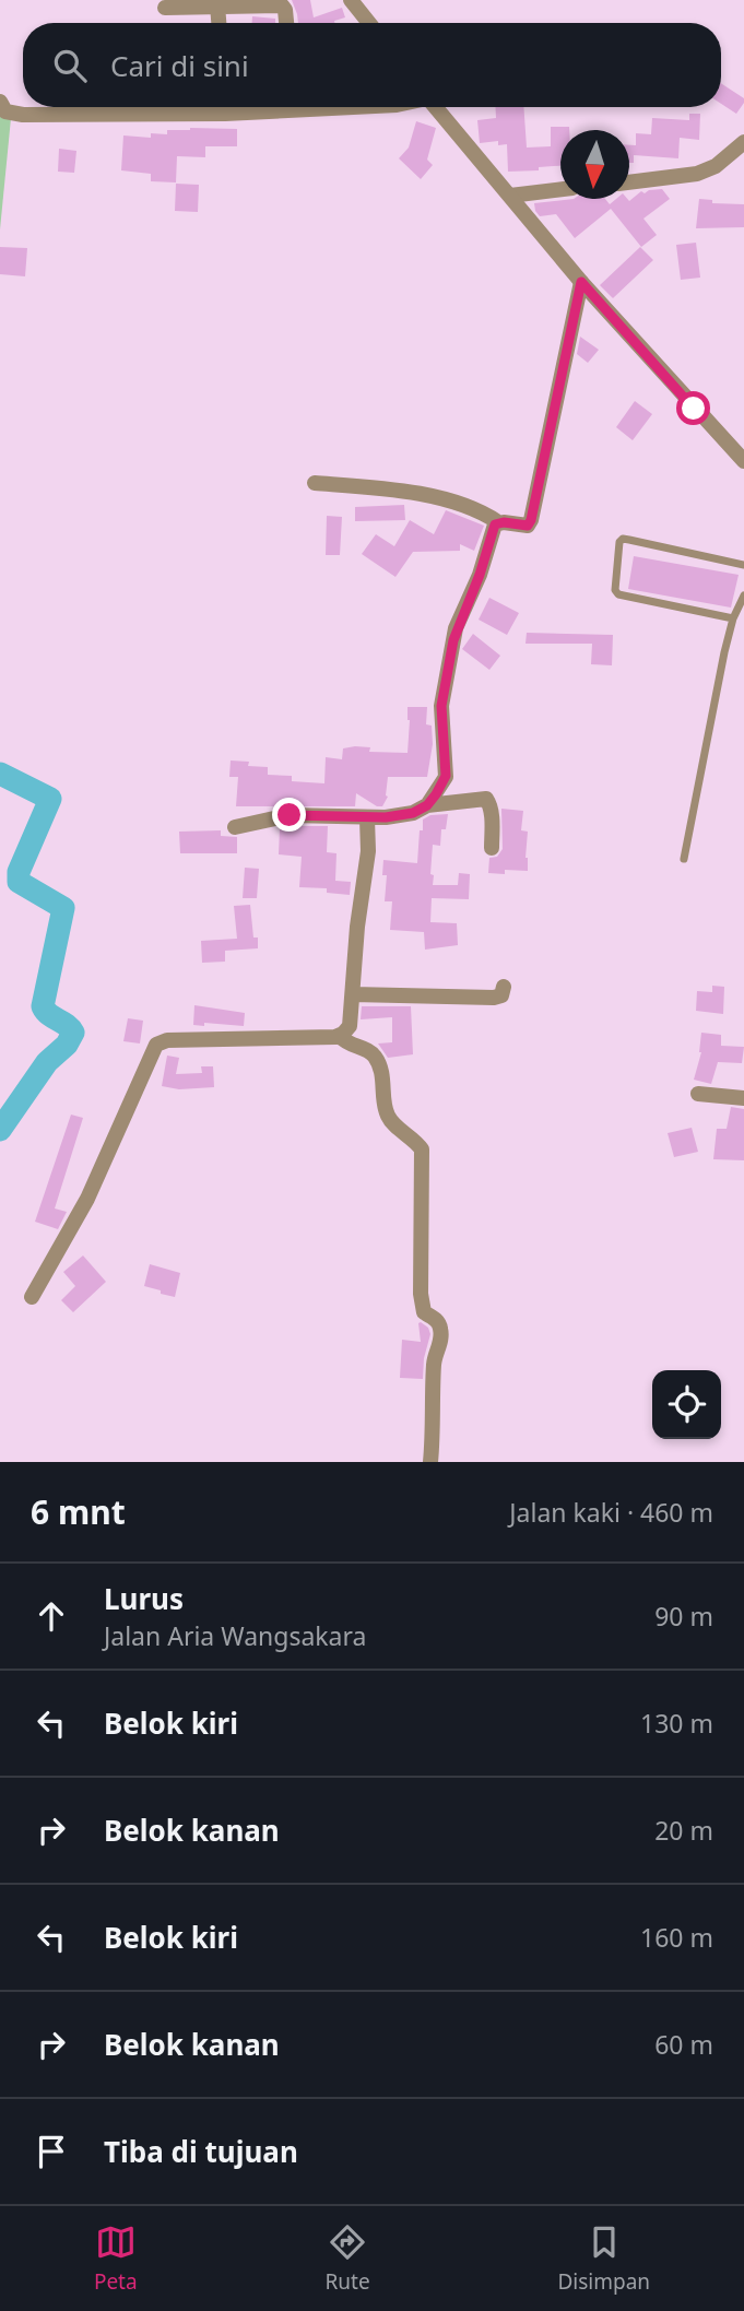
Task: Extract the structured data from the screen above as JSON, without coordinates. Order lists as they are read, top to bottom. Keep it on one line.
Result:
{"north":"bottom","page":{"search":"Cari di sini","heading":["6 mnt","Jalan kaki · 460 m"],"list":[["Lurus","Jalan Aria Wangsakara","90 m"],["Belok kiri","130 m"],["Belok kanan","20 m"],["Belok kiri","160 m"],["Belok kanan","60 m"],"Tiba di tujuan"],"nav":["Peta","Rute","Disimpan"]}}
